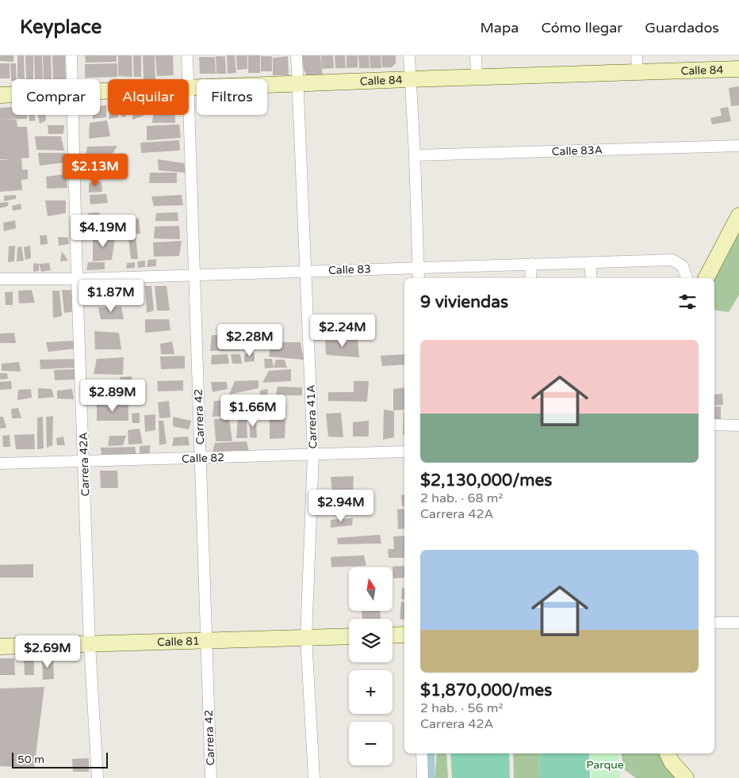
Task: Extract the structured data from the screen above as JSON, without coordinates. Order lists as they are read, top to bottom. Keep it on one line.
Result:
{"streets":{"street":["Calle 84","Calle 83A","Calle 83","Carrera 42","Carrera 41A","Calle 82","Carrera 42A","Calle 81"]},"crossings":[["Calle 84","Carrera 41A"],["Calle 83","Carrera 42"],["Calle 83","Carrera 41A"],["Calle 83","Carrera 42A"],["Carrera 42","Calle 82"],["Carrera 42","Calle 81"],["Carrera 41A","Calle 82"],["Carrera 41A","Calle 81"],["Calle 82","Carrera 42A"],["Carrera 42A","Calle 81"]],"parks":["Parque"],"scale_bar":"50 m","north":"top","page":{"header":"Keyplace","nav":["Mapa","Cómo llegar","Guardados"],"chip":["Comprar","Alquilar","Filtros"],"price":["$2.13M","$4.19M","$1.87M","$2.24M","$2.28M","$2.89M","$1.66M","$2.94M","$2.69M"],"heading":"9 viviendas","list":[{"name":"$2,130,000/mes","note":"2 hab. · 68 m² · Carrera 42A"},{"name":"$1,870,000/mes","note":"2 hab. · 56 m² · Carrera 42A"}],"map_buttons":["+","−"],"scale":"50 m"}}
